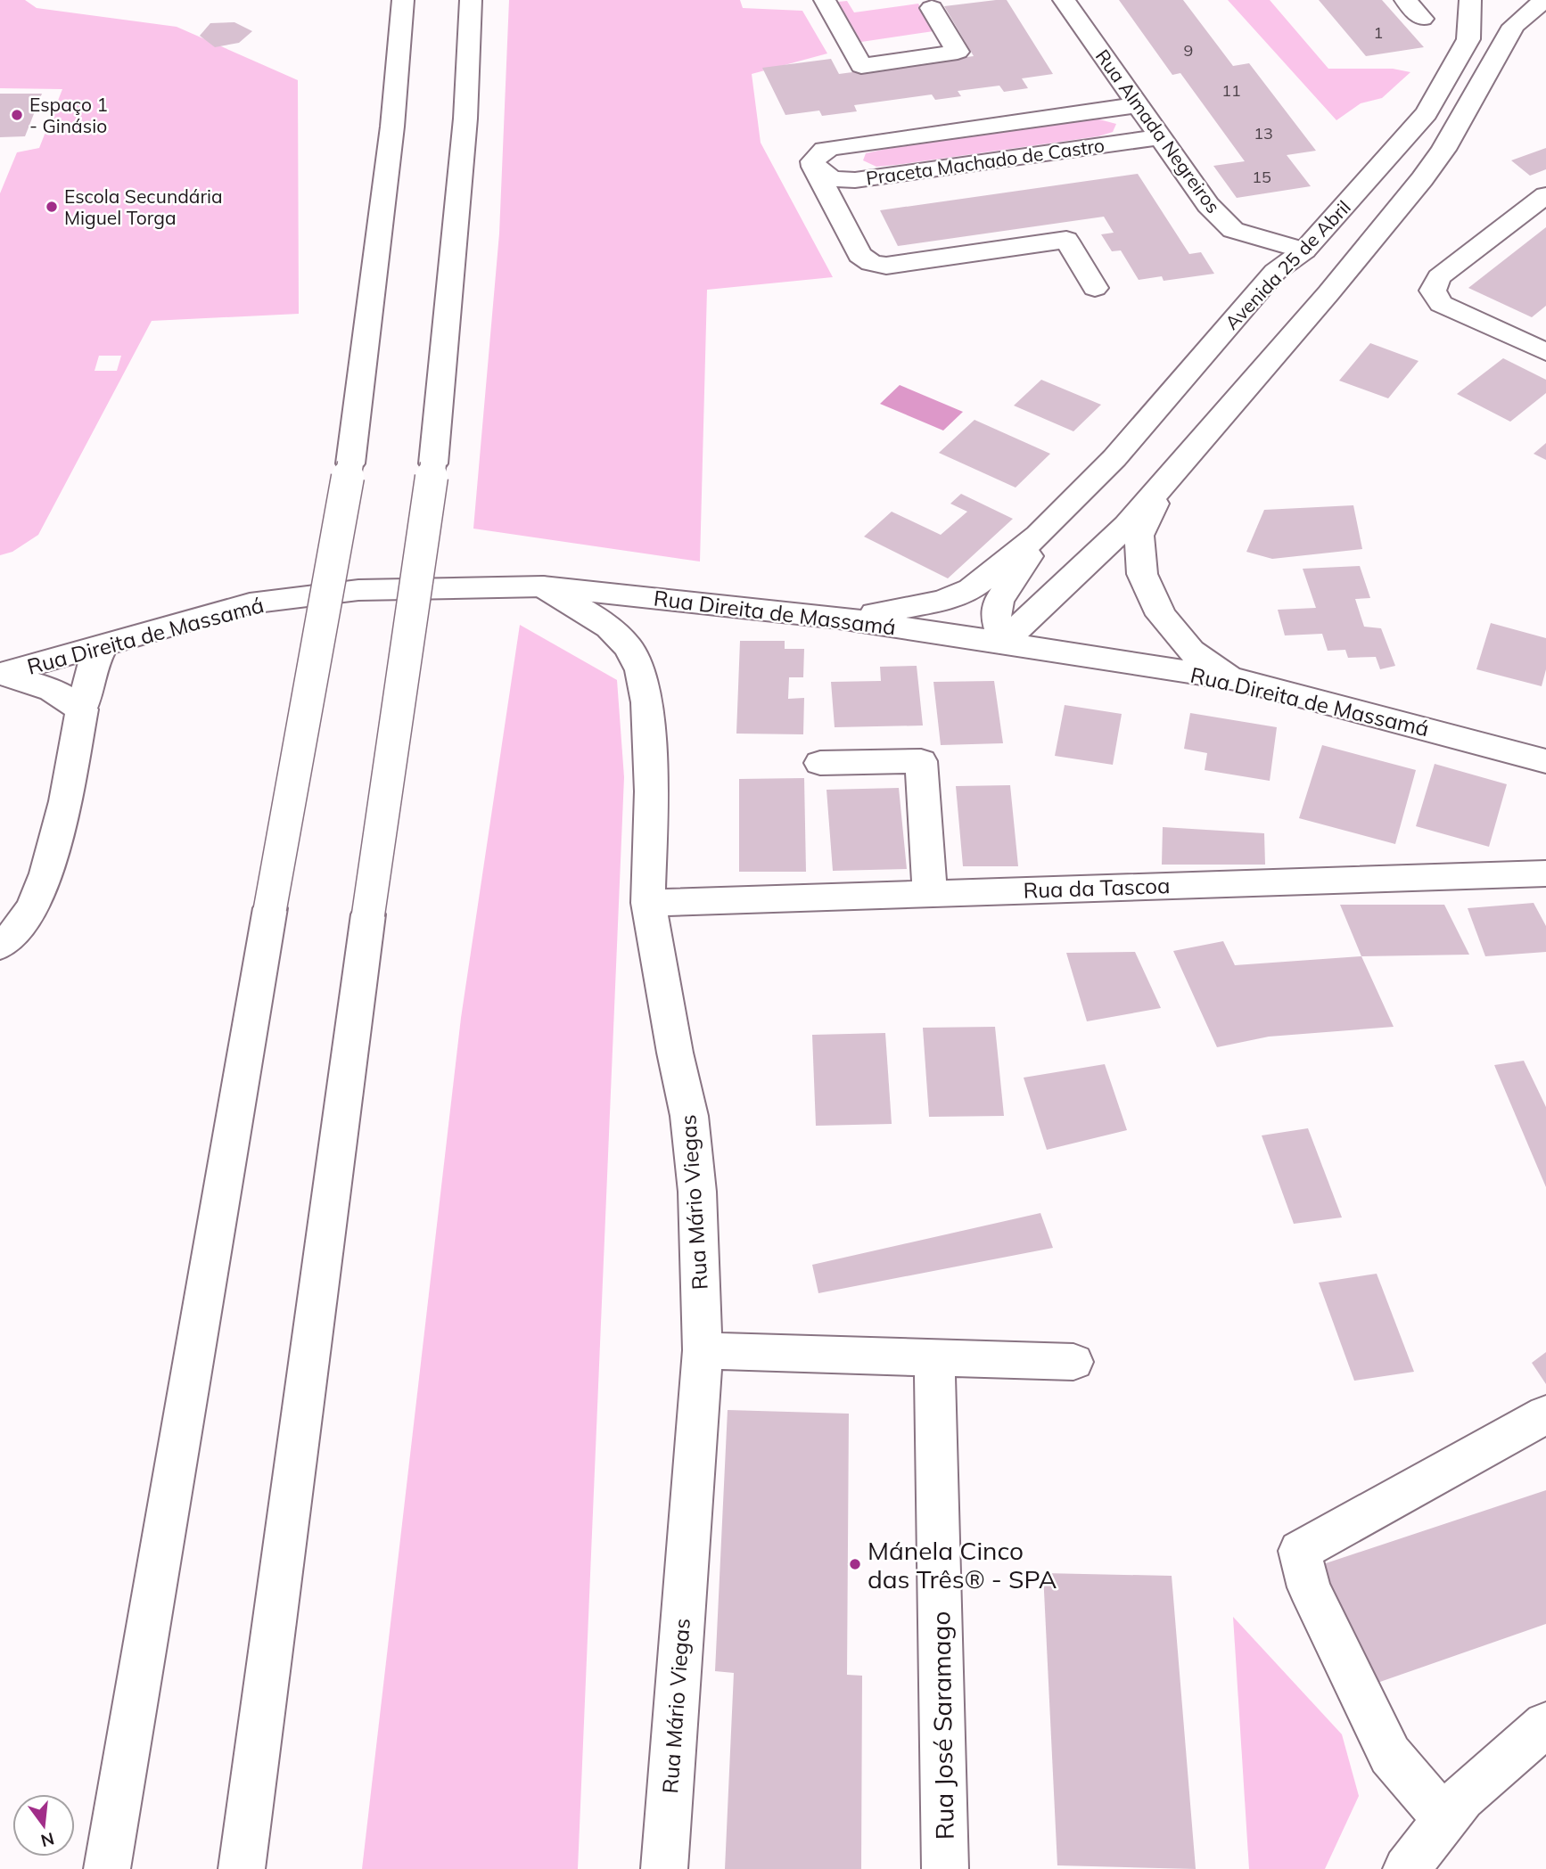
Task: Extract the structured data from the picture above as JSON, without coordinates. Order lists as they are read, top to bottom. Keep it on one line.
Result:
{"streets":{"main road":["Rua Almada Negreiros","Praceta Machado de Castro","Avenida 25 de Abril","Rua Direita de Massamá","Rua da Tascoa","Rua Mário Viegas","Rua José Saramago"]},"crossings":[["Rua Almada Negreiros","Praceta Machado de Castro"],["Rua Almada Negreiros","Avenida 25 de Abril"],["Avenida 25 de Abril","Rua Direita de Massamá"],["Rua Direita de Massamá","Rua Mário Viegas"],["Rua da Tascoa","Rua Mário Viegas"]],"places":["Espaço 1 - Ginásio","Escola Secundária Miguel Torga","Mánela Cinco das Três® - SPA"],"house_numbers":["1","9","11","13","15"],"north":"bottom"}
